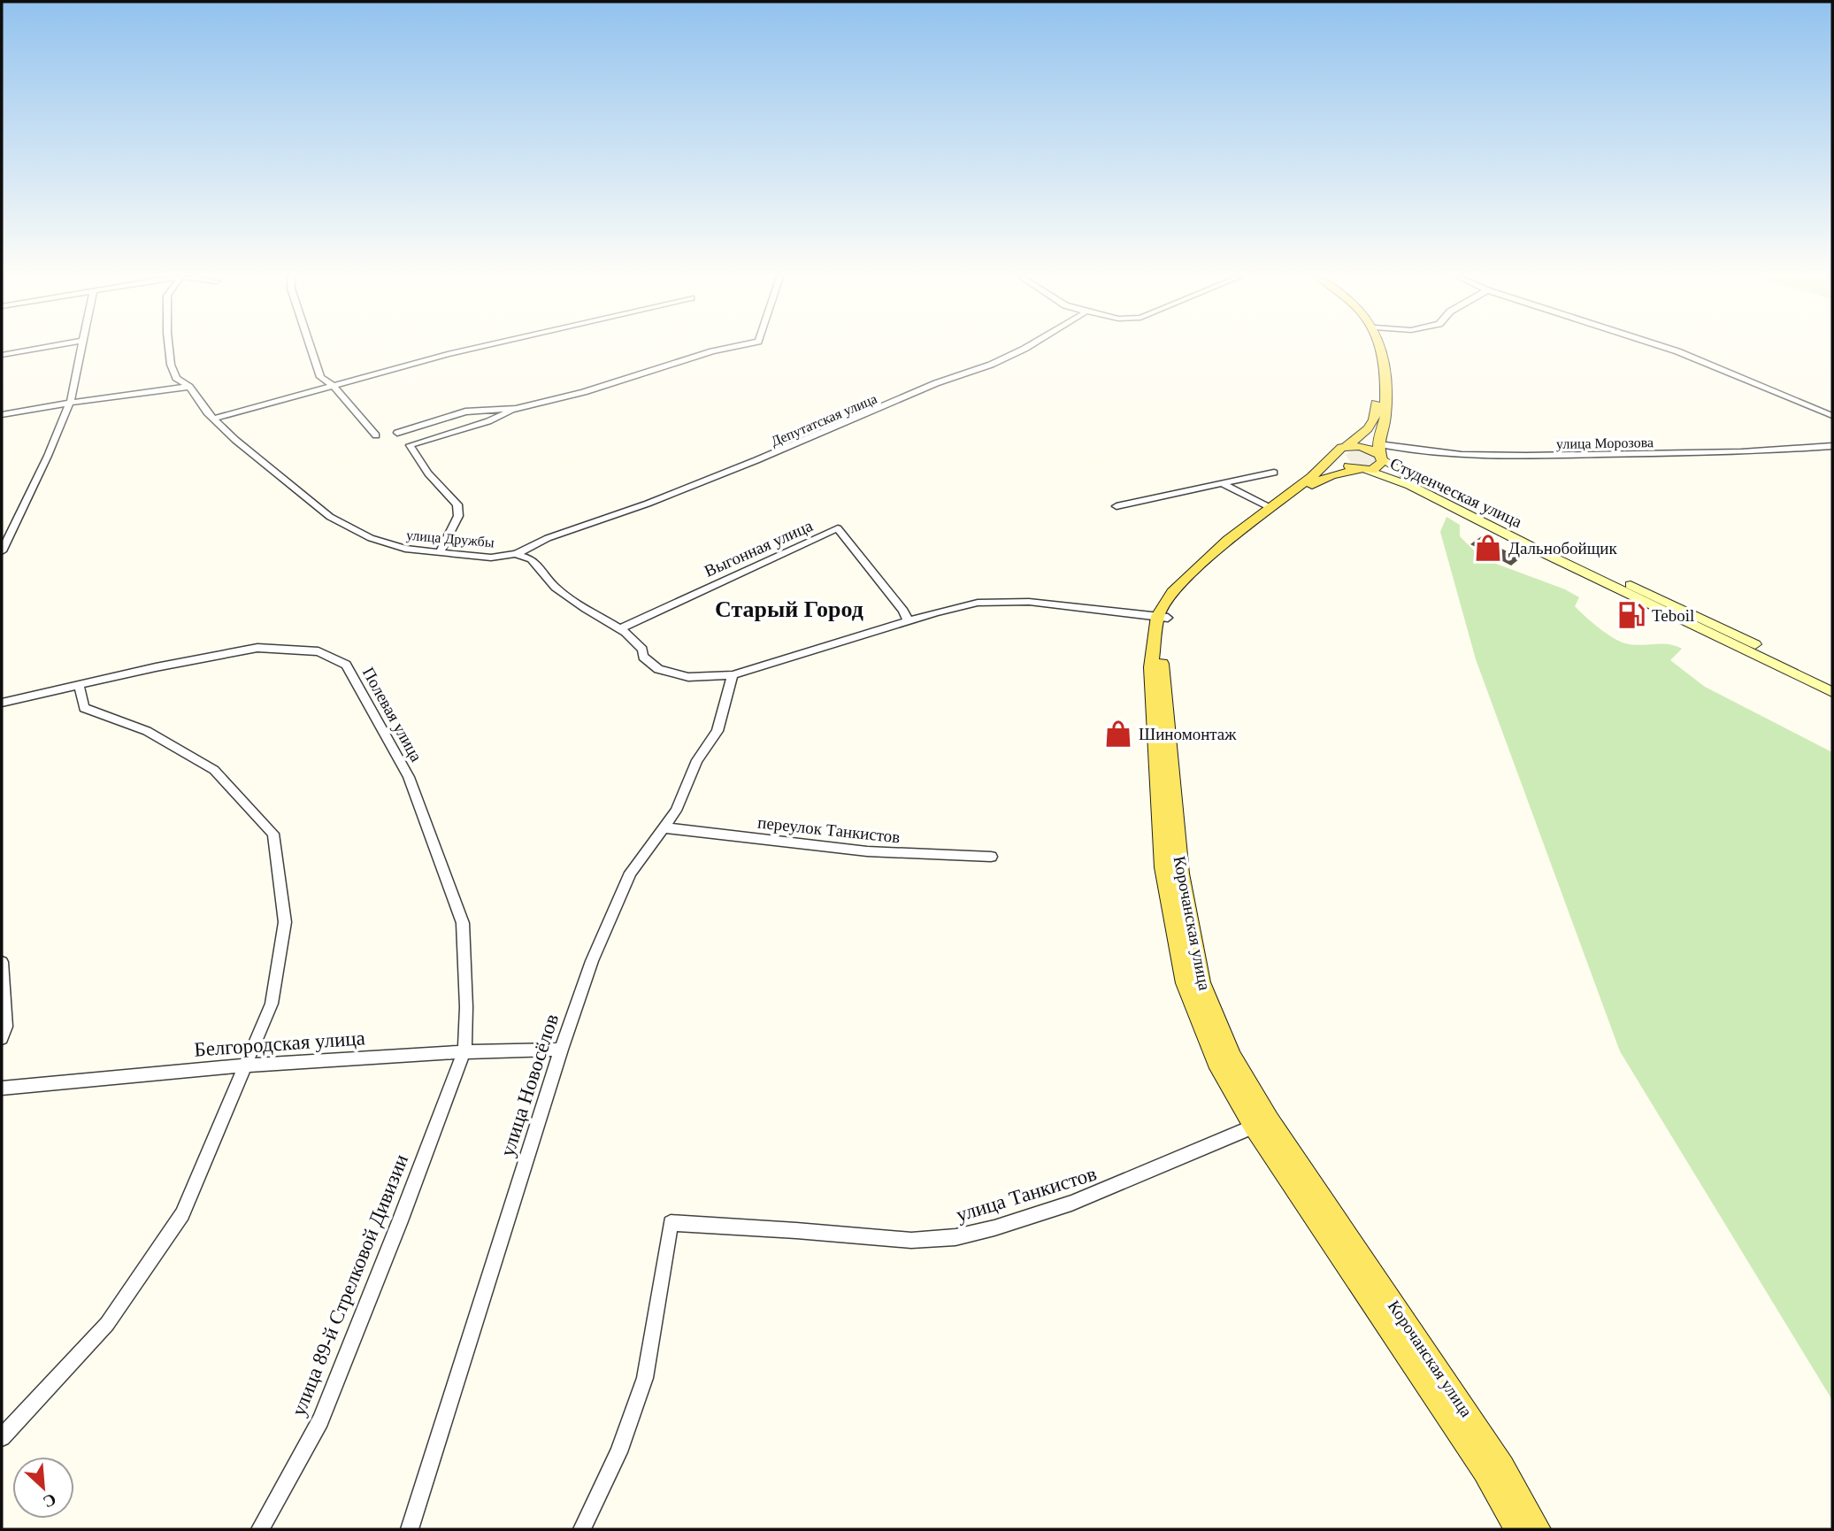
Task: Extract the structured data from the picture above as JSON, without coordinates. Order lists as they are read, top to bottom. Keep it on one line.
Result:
{"streets":{"main road":["Студенческая улица","Корочанская улица"],"street":["Депутатская улица","улица Морозова","улица Дружбы","Выгонная улица","Полевая улица","переулок Танкистов","Белгородская улица","улица Новосёлов","улица Танкистов","улица 89-й Стрелковой Дивизии"]},"crossings":[["Депутатская улица","улица Дружбы"],["улица Морозова","Студенческая улица"],["Студенческая улица","Корочанская улица"],["улица Дружбы","Выгонная улица"],["улица Дружбы","улица Новосёлов"],["Полевая улица","Белгородская улица"],["Полевая улица","улица 89-й Стрелковой Дивизии"],["переулок Танкистов","улица Новосёлов"],["Корочанская улица","улица Танкистов"],["Белгородская улица","улица Новосёлов"],["Белгородская улица","улица 89-й Стрелковой Дивизии"]],"districts":["Старый Город"],"places":{"shop":["Дальнобойщик","Шиномонтаж"],"fuel station":["Teboil"]},"north":"bottom right"}
